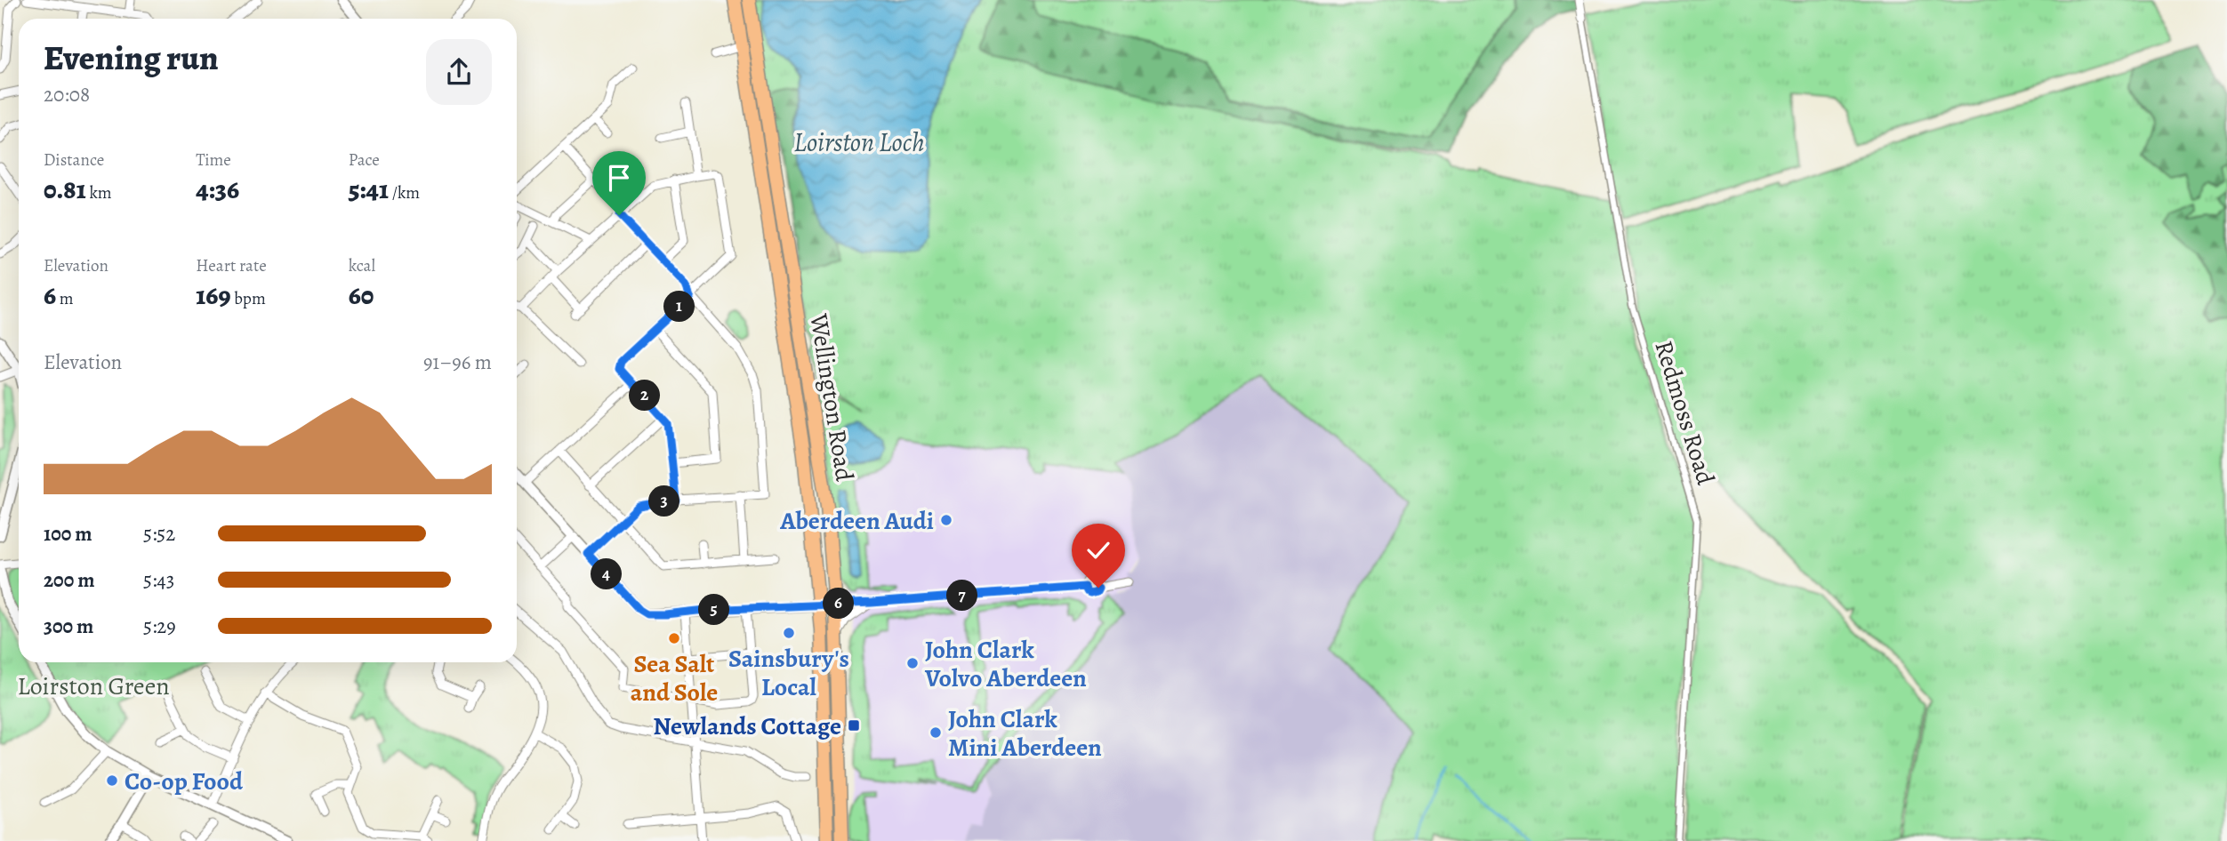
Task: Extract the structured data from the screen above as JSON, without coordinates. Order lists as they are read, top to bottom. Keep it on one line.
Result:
{"streets":{"main road":["Wellington Road"],"street":["Redmoss Road"]},"water":["Loirston Loch"],"parks":["Loirston Green"],"places":{"other":["Aberdeen Audi","Sainsbury's Local","Sea Salt and Sole","John Clark Volvo Aberdeen","John Clark Mini Aberdeen","Co-op Food"],"transit":["Newlands Cottage"]},"page":{"heading":["Evening run","20:08"],"stats":[["Distance","0.81 km"],["Time","4:36"],["Pace","5:41 /km"],["Elevation","6 m"],["Heart rate","169 bpm"],["kcal","60"]],"pins":["1","2","3","4","7","6","5"],"chart":["Elevation","91–96 m"],"list":[{"name":"100 m","note":"5:52"},{"name":"200 m","note":"5:43"},{"name":"300 m","note":"5:29"}]}}
